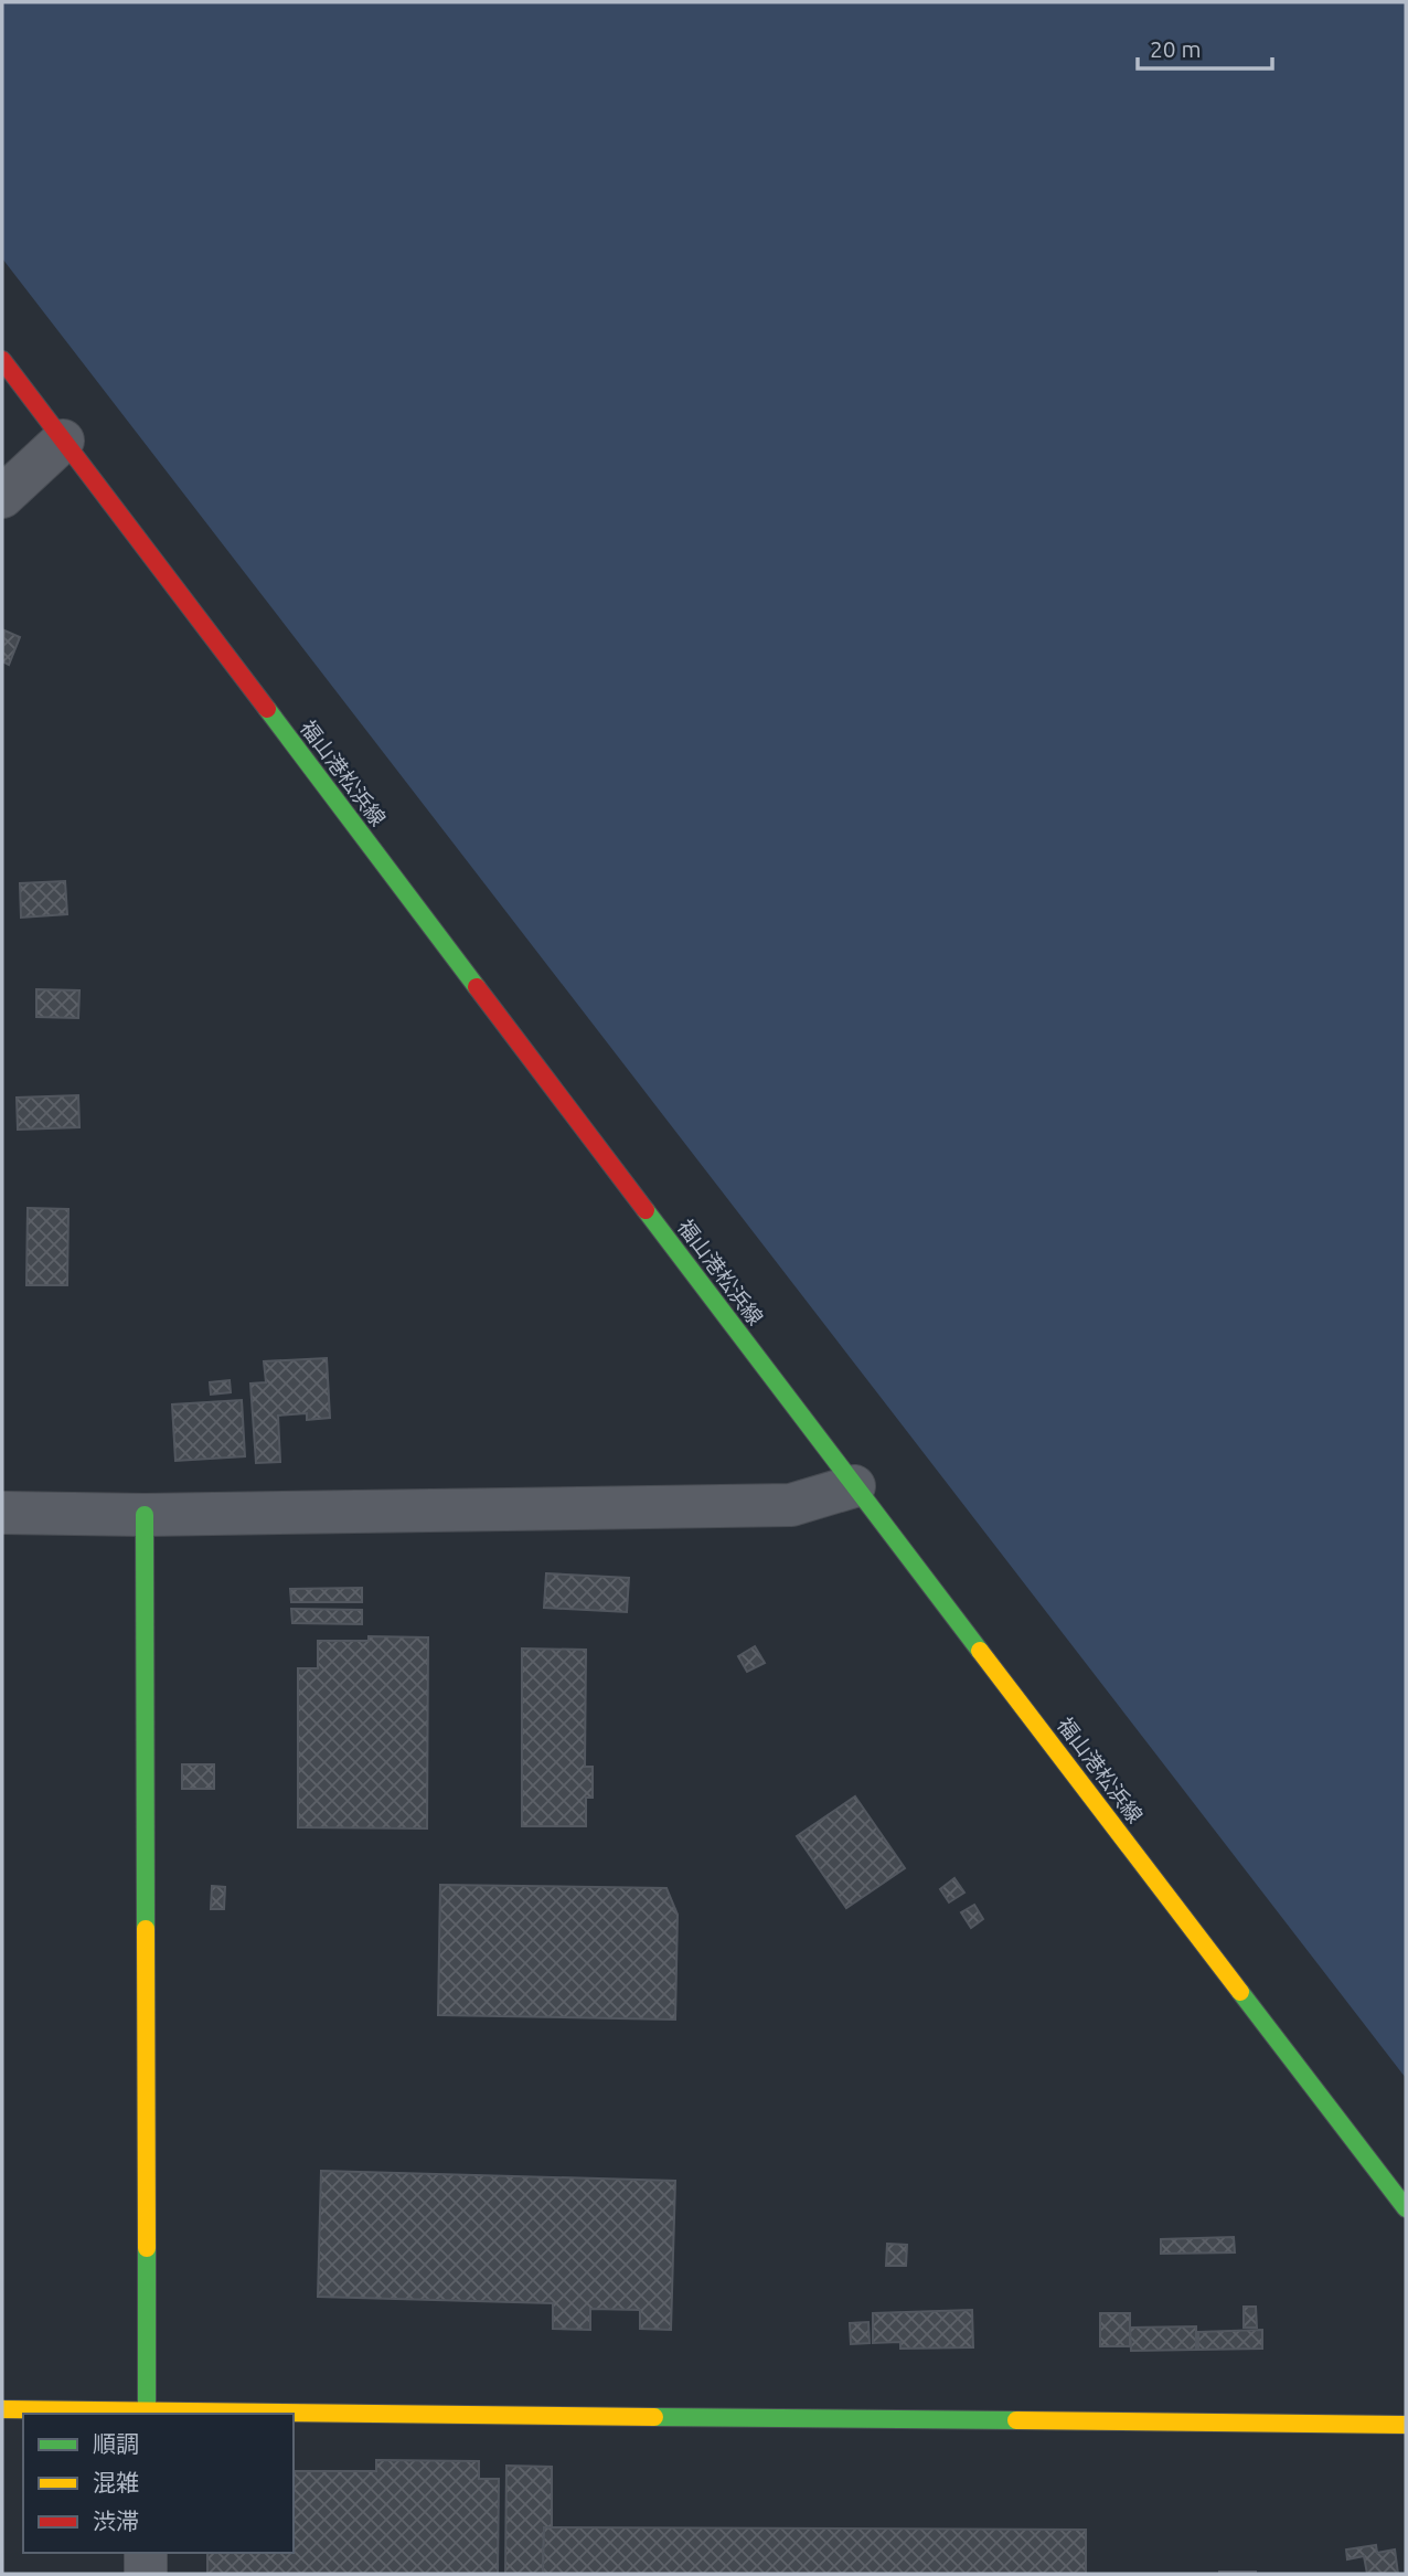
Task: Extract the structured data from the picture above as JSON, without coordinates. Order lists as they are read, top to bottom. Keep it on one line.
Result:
{"streets":{"main road":["福山港松浜線"]},"legend":["順調","混雑","渋滞"],"scale_bar":"20 m"}
